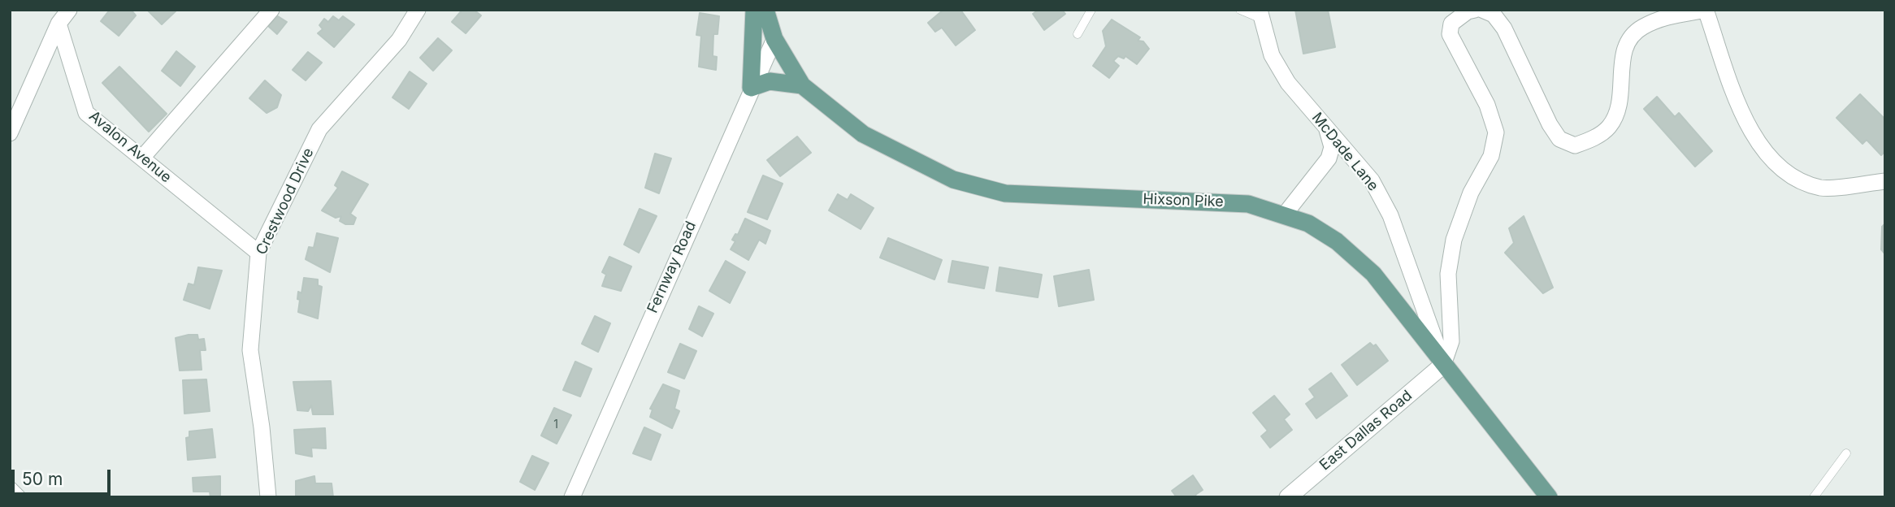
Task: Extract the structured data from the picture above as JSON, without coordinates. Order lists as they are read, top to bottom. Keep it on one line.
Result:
{"streets":{"main road":["Hixson Pike"],"street":["Avalon Avenue","McDade Lane","Crestwood Drive","Fernway Road","East Dallas Road"]},"crossings":[["Avalon Avenue","Crestwood Drive"],["McDade Lane","Hixson Pike"],["McDade Lane","East Dallas Road"],["Hixson Pike","Fernway Road"],["Hixson Pike","East Dallas Road"]],"house_numbers":["1"],"scale_bar":"50 m"}
